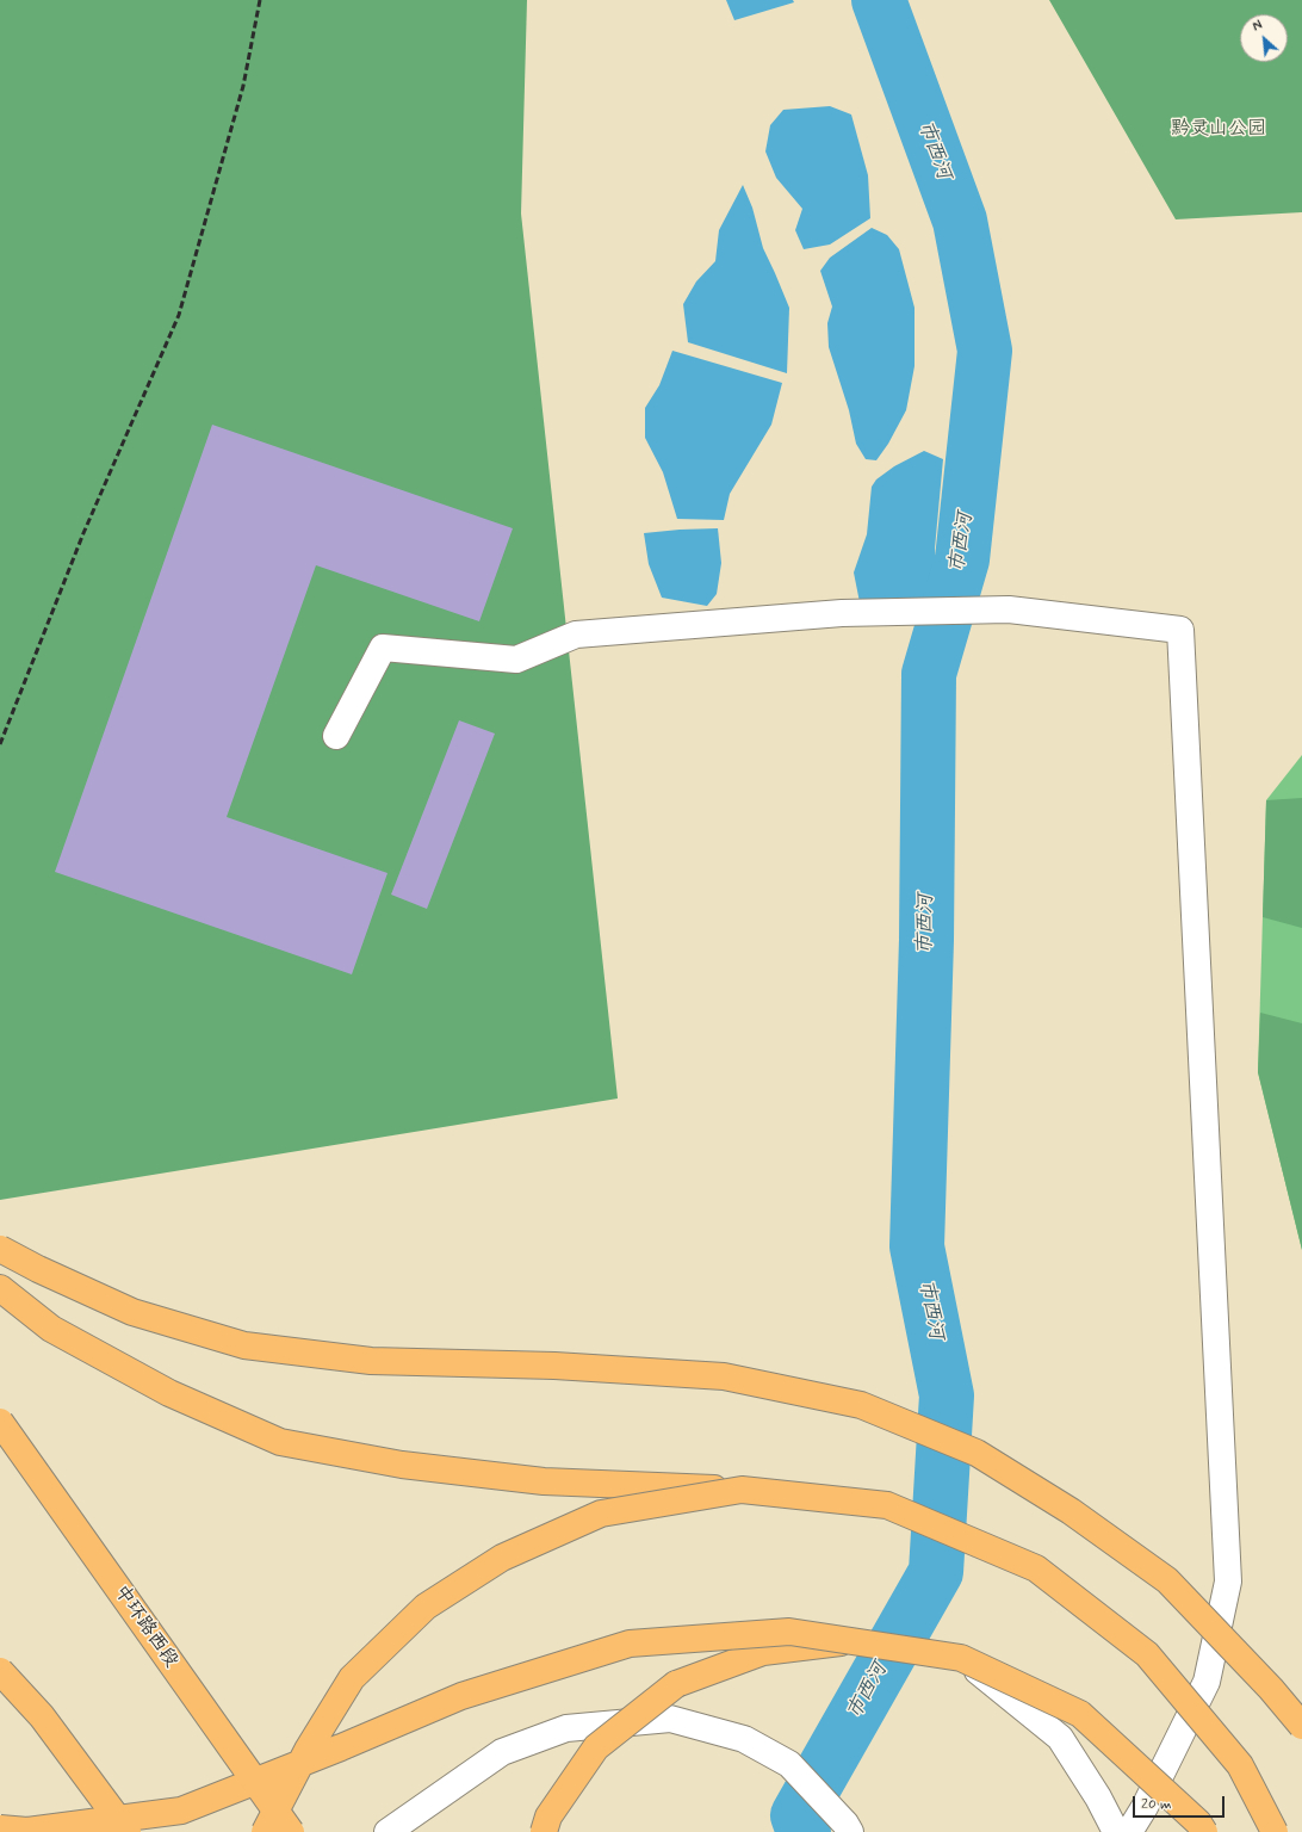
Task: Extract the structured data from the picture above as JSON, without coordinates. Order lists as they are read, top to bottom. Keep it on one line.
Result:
{"streets":{"main road":["中环路西段"]},"water":["市西河"],"parks":["黔灵山公园"],"scale_bar":"20 m","north":"top left"}
